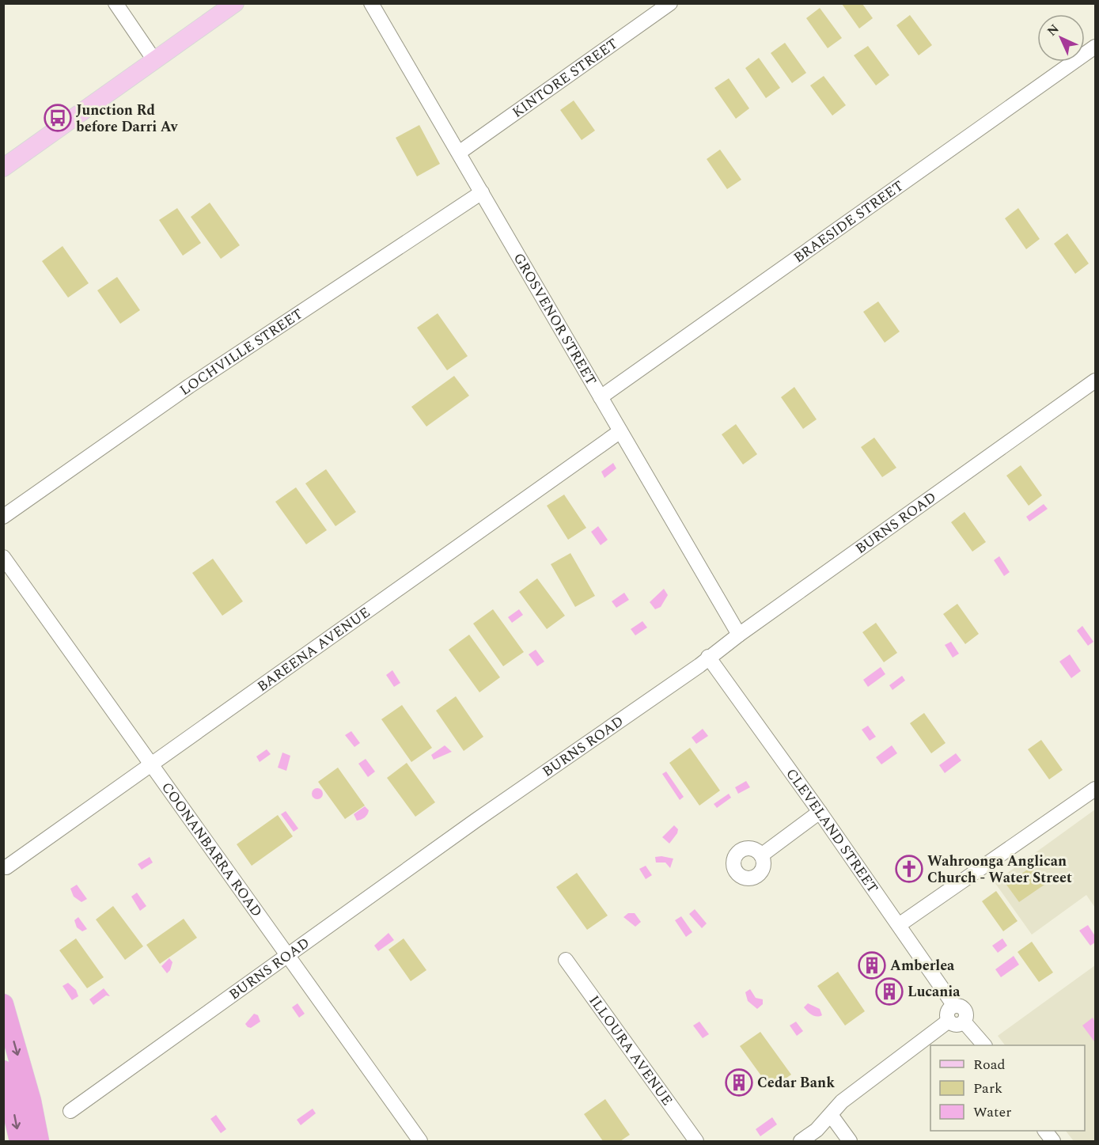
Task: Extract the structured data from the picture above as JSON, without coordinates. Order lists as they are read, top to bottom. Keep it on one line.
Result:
{"streets":{"street":["KINTORE STREET","BRAESIDE STREET","GROSVENOR STREET","LOCHVILLE STREET","BURNS ROAD","BAREENA AVENUE","CLEVELAND STREET","COONANBARRA ROAD","ILLOURA AVENUE"]},"crossings":[["KINTORE STREET","GROSVENOR STREET"],["BRAESIDE STREET","GROSVENOR STREET"],["GROSVENOR STREET","LOCHVILLE STREET"],["GROSVENOR STREET","BURNS ROAD"],["GROSVENOR STREET","BAREENA AVENUE"],["BURNS ROAD","CLEVELAND STREET"],["BURNS ROAD","COONANBARRA ROAD"],["BAREENA AVENUE","COONANBARRA ROAD"]],"places":{"bus stop":["Junction Rd before Darri Av"],"church":["Wahroonga Anglican Church - Water Street"],"building":["Amberlea","Lucania","Cedar Bank"]},"legend":["Road","Park","Water"],"north":"top left"}
